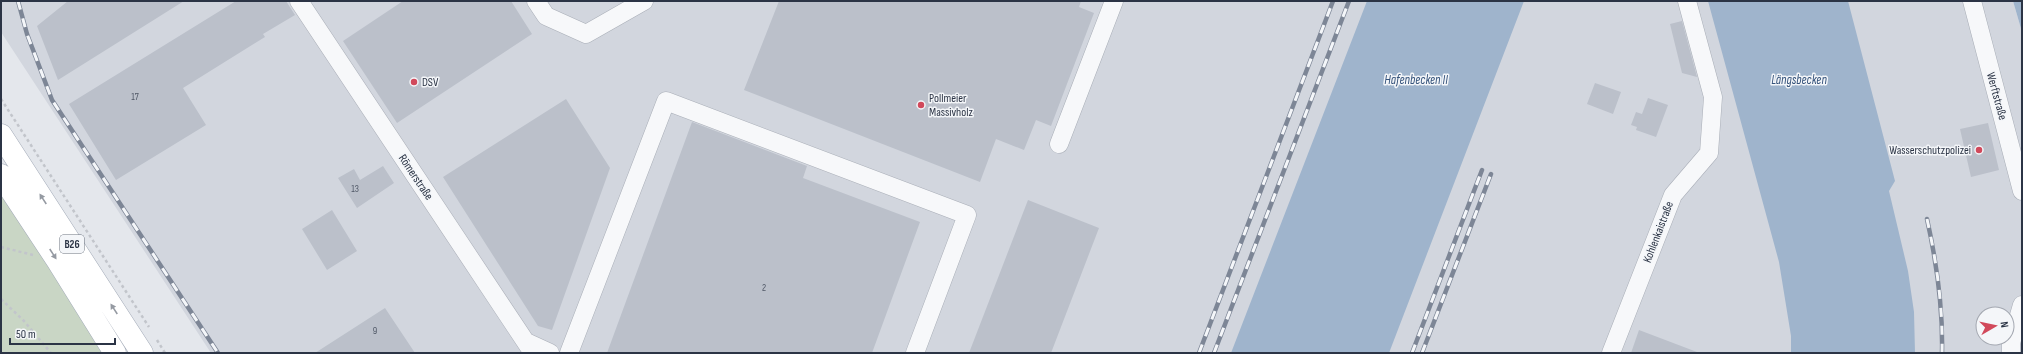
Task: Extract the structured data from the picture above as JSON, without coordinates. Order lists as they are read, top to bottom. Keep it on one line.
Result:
{"streets":{"main road":["B26"],"street":["Werftstraße","Römerstraße","Kohlenkaistraße"]},"water":["Hafenbecken II","Längsbecken"],"places":["DSV","Pollmeier Massivholz","Wasserschutzpolizei"],"house_numbers":["17","13","2","9"],"scale_bar":"50 m","north":"right"}
